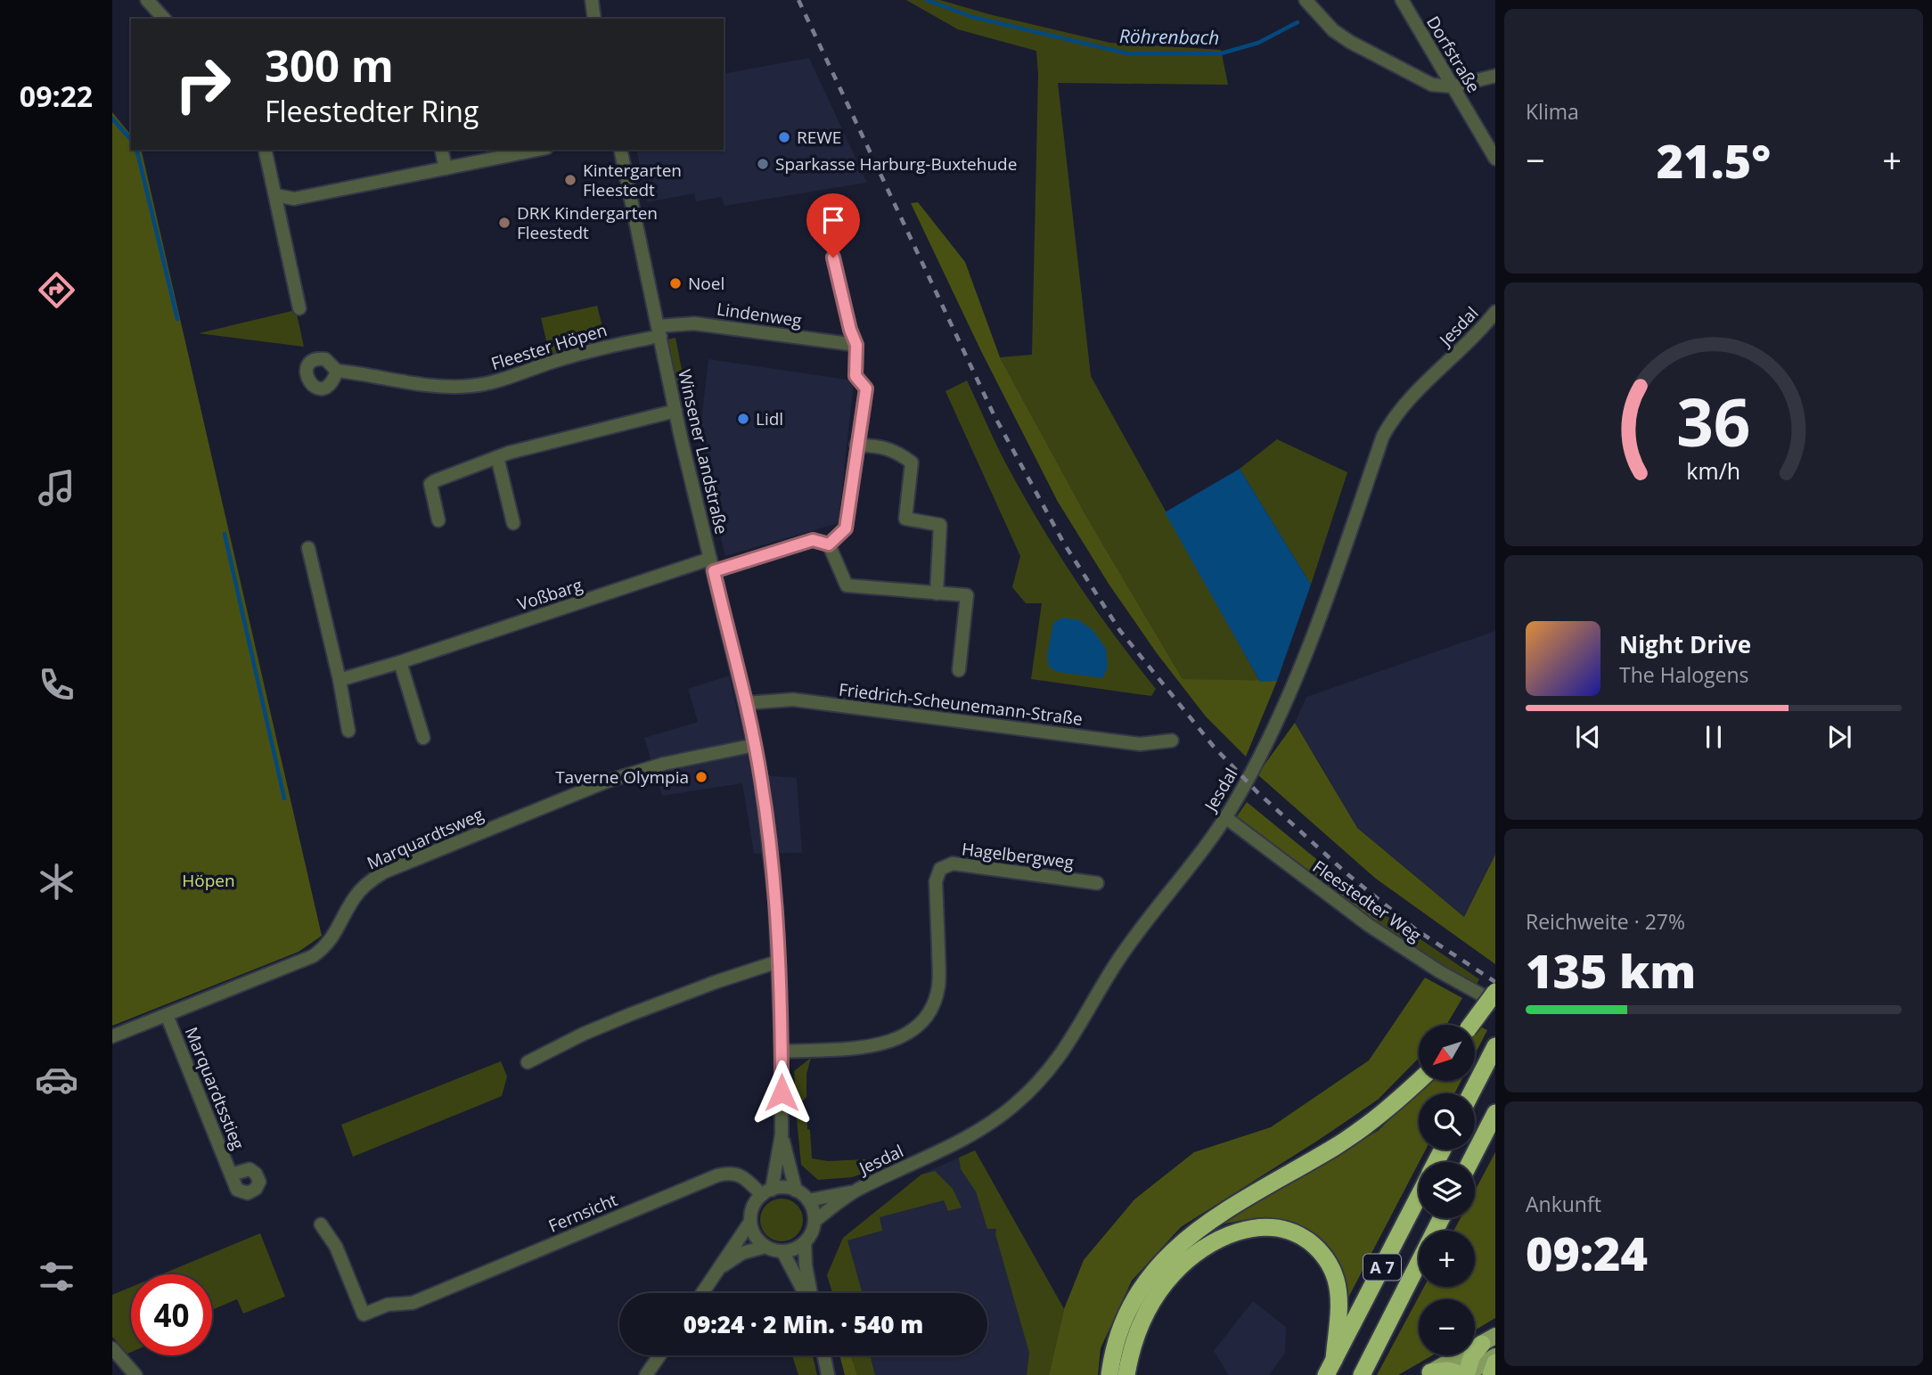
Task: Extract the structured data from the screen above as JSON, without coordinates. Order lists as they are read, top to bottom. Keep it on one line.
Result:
{"streets":{"highway":["A 7"],"street":["Dorfstraße","Lindenweg","Jesdal","Fleester Höpen","Winsener Landstraße","Voßbarg","Friedrich-Scheunemann-Straße","Marquardtsweg","Hagelbergweg","Fleestedter Weg","Marquardtsstieg","Fernsicht"]},"crossings":[["Lindenweg","Fleester Höpen"],["Lindenweg","Winsener Landstraße"],["Jesdal","Winsener Landstraße"],["Jesdal","Fleestedter Weg"],["Jesdal","Fernsicht"],["Fleester Höpen","Winsener Landstraße"],["Winsener Landstraße","Voßbarg"],["Winsener Landstraße","Friedrich-Scheunemann-Straße"],["Winsener Landstraße","Marquardtsweg"],["Winsener Landstraße","Hagelbergweg"],["Winsener Landstraße","Fernsicht"],["Marquardtsweg","Marquardtsstieg"]],"water":["Röhrenbach"],"parks":["Höpen"],"places":["REWE","Sparkasse Harburg-Buxtehude","Kintergarten Fleestedt","DRK Kindergarten Fleestedt","Noel","Lidl","Taverne Olympia"],"north":"bottom left","page":{"tabs":"09:22","tile":["Klima",["Reichweite · 27%","135 km"],["Ankunft","09:24"]],"turn":["300 m","Fleestedter Ring"],"heat":["−","21.5°","+"],"song":["Night Drive","The Halogens"],"map_buttons":["+","−"],"limit":"40","trip":"09:24 · 2 Min. · 540 m","gauge":["36","km/h"]}}
